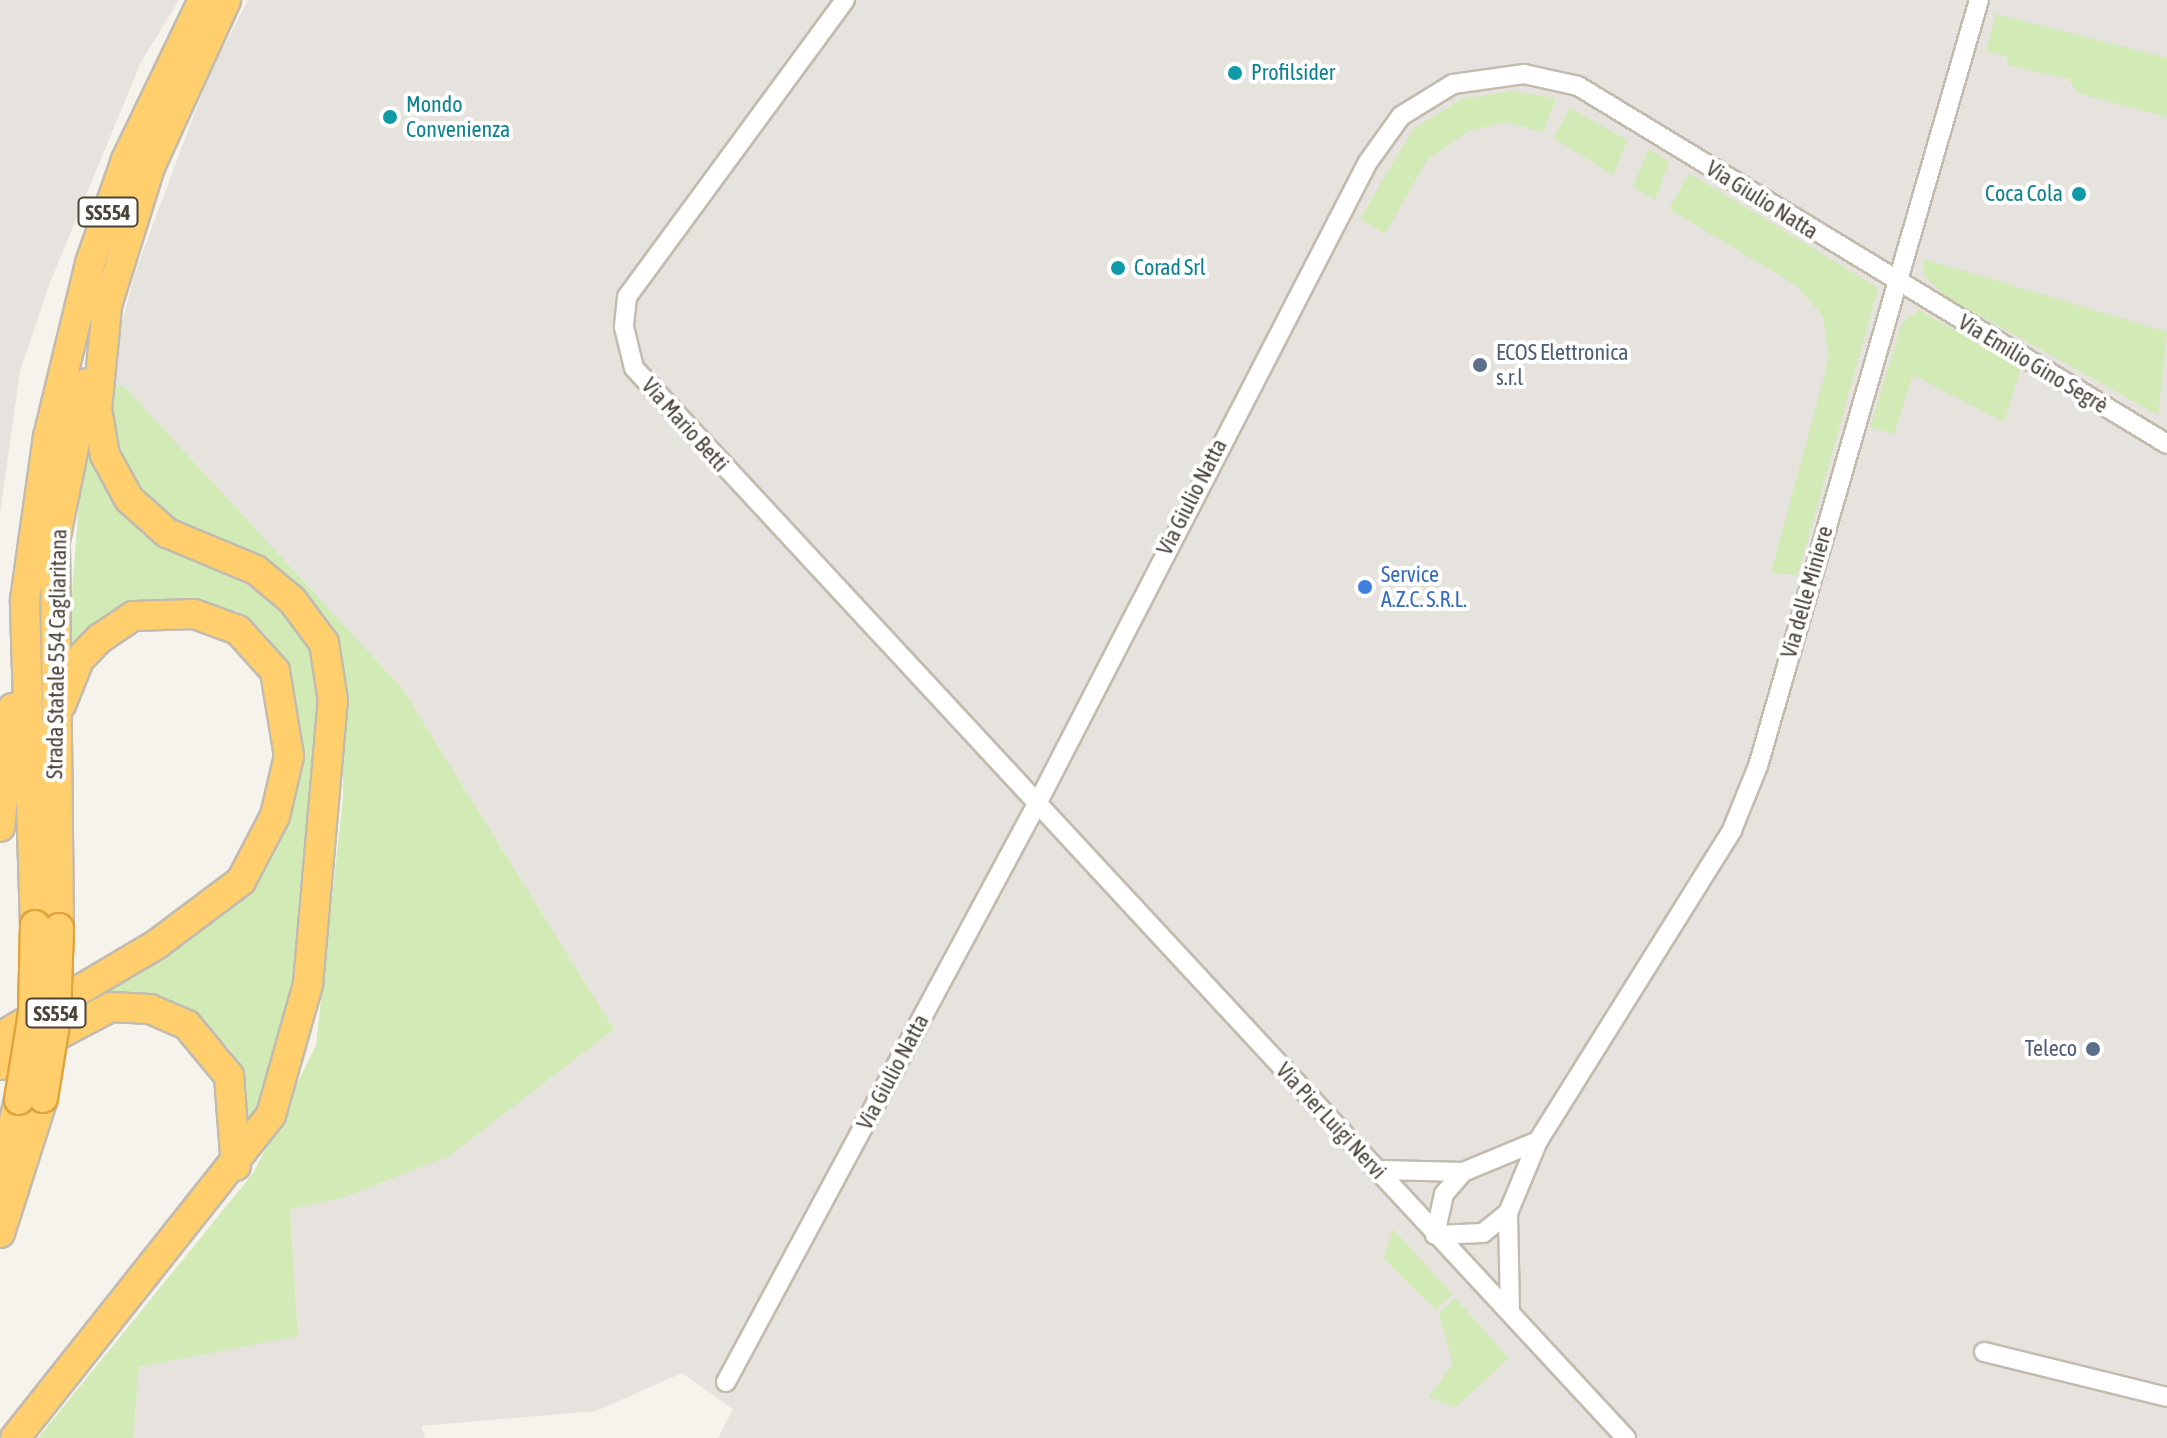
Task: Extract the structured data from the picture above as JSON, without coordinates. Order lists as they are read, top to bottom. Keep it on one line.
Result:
{"streets":{"highway":["SS554","Strada Statale 554 Cagliaritana"],"street":["Via Giulio Natta","Via Emilio Gino Segrè","Via Mario Betti","Via delle Miniere","Via Pier Luigi Nervi"]},"crossings":[["Via Giulio Natta","Via Emilio Gino Segrè"],["Via Giulio Natta","Via Mario Betti"],["Via Giulio Natta","Via delle Miniere"],["Via Giulio Natta","Via Pier Luigi Nervi"],["Via Emilio Gino Segrè","Via delle Miniere"],["Via Mario Betti","Via Pier Luigi Nervi"],["Via delle Miniere","Via Pier Luigi Nervi"]],"places":["Profilsider","Mondo Convenienza","Coca Cola","Corad Srl","ECOS Elettronica s.r.l","Service A.Z.C. S.R.L.","Teleco"]}
